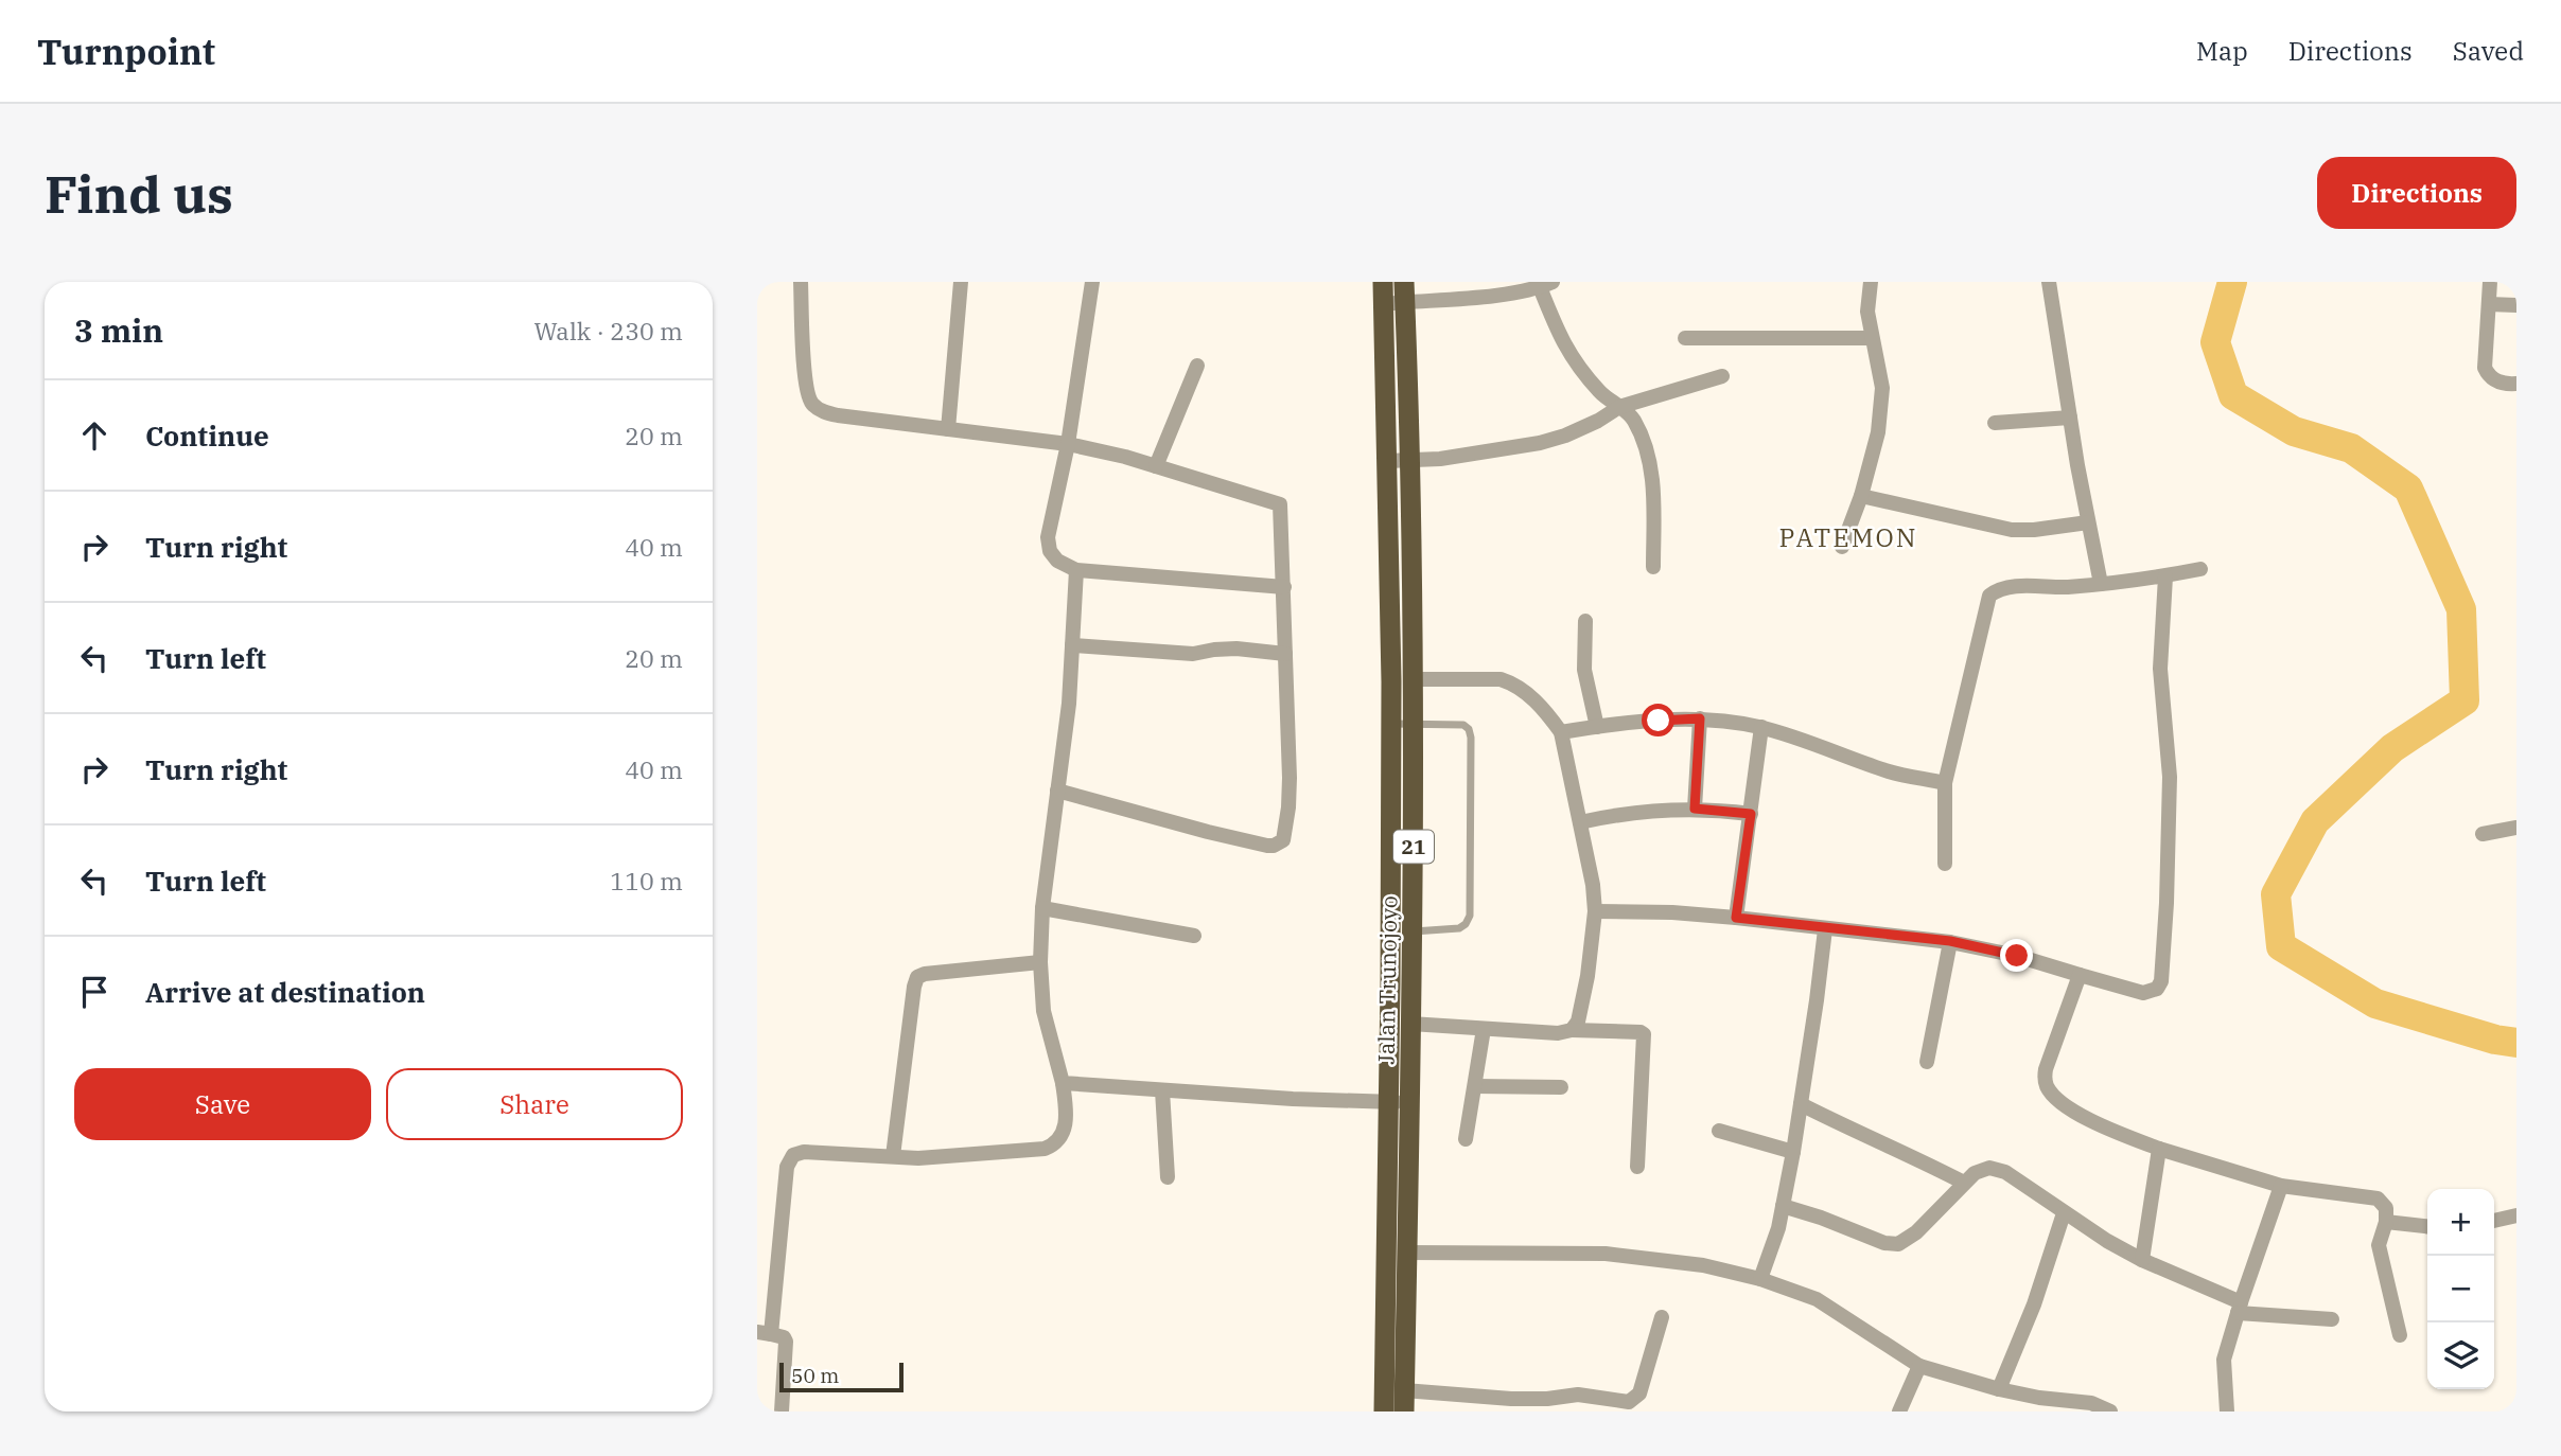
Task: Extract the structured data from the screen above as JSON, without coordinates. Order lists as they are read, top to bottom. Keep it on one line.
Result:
{"streets":{"highway":["21","Jalan Trunojoyo"]},"districts":["PATEMON"],"scale_bar":"50 m","page":{"header":"Turnpoint","nav":["Map","Directions","Saved"],"buttons":["Directions",["Save","Share"]],"title":"Find us","heading":["3 min","Walk · 230 m"],"list":[["Continue","20 m"],["Turn right","40 m"],["Turn left","20 m"],["Turn right","40 m"],["Turn left","110 m"],"Arrive at destination"],"map_buttons":["+","−"],"scale":"50 m"}}
